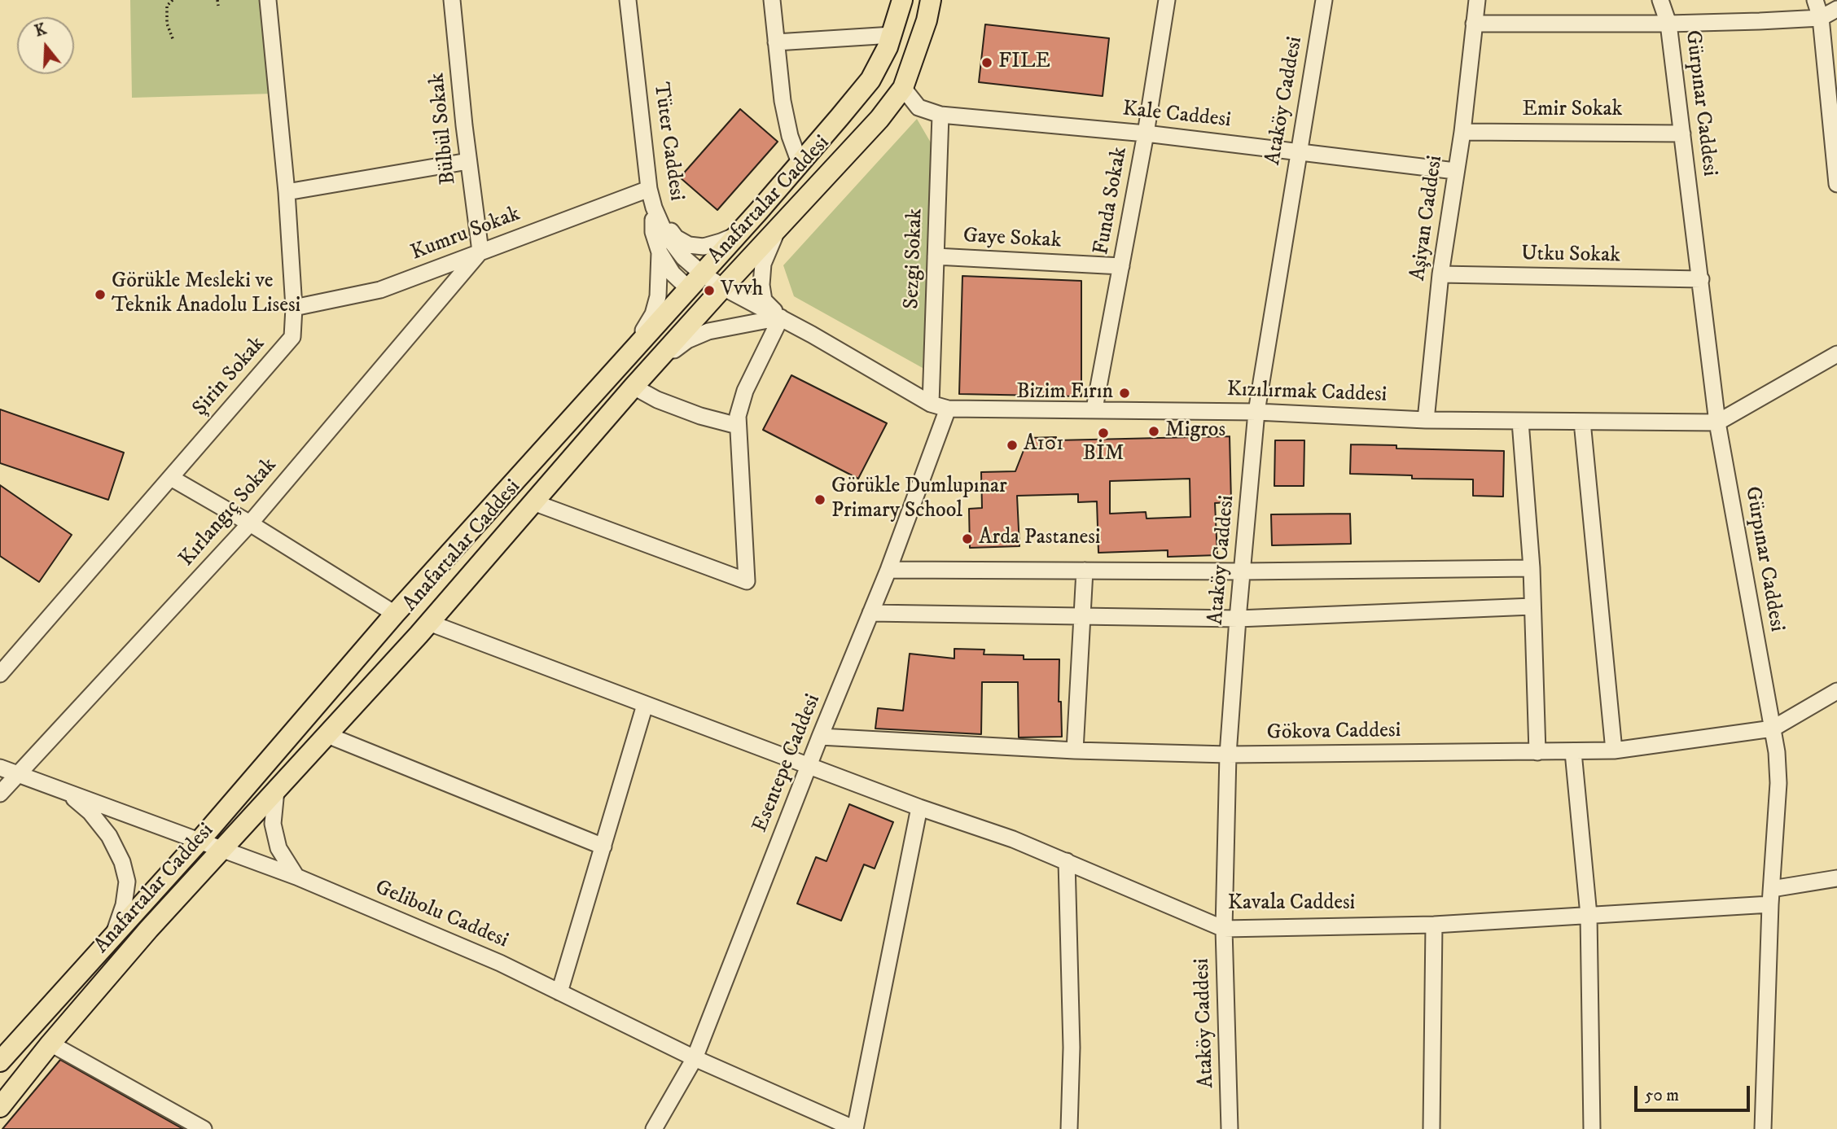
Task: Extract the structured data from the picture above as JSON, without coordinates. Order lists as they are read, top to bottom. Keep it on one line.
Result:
{"streets":{"main road":["Anafartalar Caddesi"],"street":["Ataköy Caddesi","Gürpınar Caddesi","Emir Sokak","Kale Caddesi","Bülbül Sokak","Tüter Caddesi","Funda Sokak","Aşiyan Caddesi","Kumru Sokak","Gaye Sokak","Utku Sokak","Sezgi Sokak","Şirin Sokak","Kızılırmak Caddesi","Kırlangıç Sokak","Gökova Caddesi","Esentepe Caddesi","Kavala Caddesi","Gelibolu Caddesi"]},"crossings":[["Ataköy Caddesi","Kale Caddesi"],["Ataköy Caddesi","Kızılırmak Caddesi"],["Ataköy Caddesi","Gökova Caddesi"],["Ataköy Caddesi","Kavala Caddesi"],["Gürpınar Caddesi","Emir Sokak"],["Gürpınar Caddesi","Utku Sokak"],["Gürpınar Caddesi","Kızılırmak Caddesi"],["Gürpınar Caddesi","Gökova Caddesi"],["Gürpınar Caddesi","Kavala Caddesi"],["Emir Sokak","Aşiyan Caddesi"],["Kale Caddesi","Anafartalar Caddesi"],["Kale Caddesi","Funda Sokak"],["Kale Caddesi","Aşiyan Caddesi"],["Kale Caddesi","Sezgi Sokak"],["Bülbül Sokak","Kumru Sokak"],["Bülbül Sokak","Kırlangıç Sokak"],["Tüter Caddesi","Anafartalar Caddesi"],["Tüter Caddesi","Kumru Sokak"],["Tüter Caddesi","Kızılırmak Caddesi"],["Anafartalar Caddesi","Kızılırmak Caddesi"],["Anafartalar Caddesi","Kavala Caddesi"],["Anafartalar Caddesi","Gelibolu Caddesi"],["Funda Sokak","Gaye Sokak"],["Funda Sokak","Kızılırmak Caddesi"],["Aşiyan Caddesi","Utku Sokak"],["Aşiyan Caddesi","Kızılırmak Caddesi"],["Kumru Sokak","Şirin Sokak"],["Kumru Sokak","Kırlangıç Sokak"],["Gaye Sokak","Sezgi Sokak"],["Sezgi Sokak","Kızılırmak Caddesi"],["Kızılırmak Caddesi","Esentepe Caddesi"],["Kırlangıç Sokak","Gelibolu Caddesi"],["Gökova Caddesi","Esentepe Caddesi"],["Esentepe Caddesi","Kavala Caddesi"],["Esentepe Caddesi","Gelibolu Caddesi"]],"places":["FILE","Vvvh","Görükle Mesleki ve Teknik Anadolu Lisesi","Bizim Fırın","Migros","BİM","A101","Görükle Dumlupınar Primary School","Arda Pastanesi"],"scale_bar":"50 m","north":"top"}
